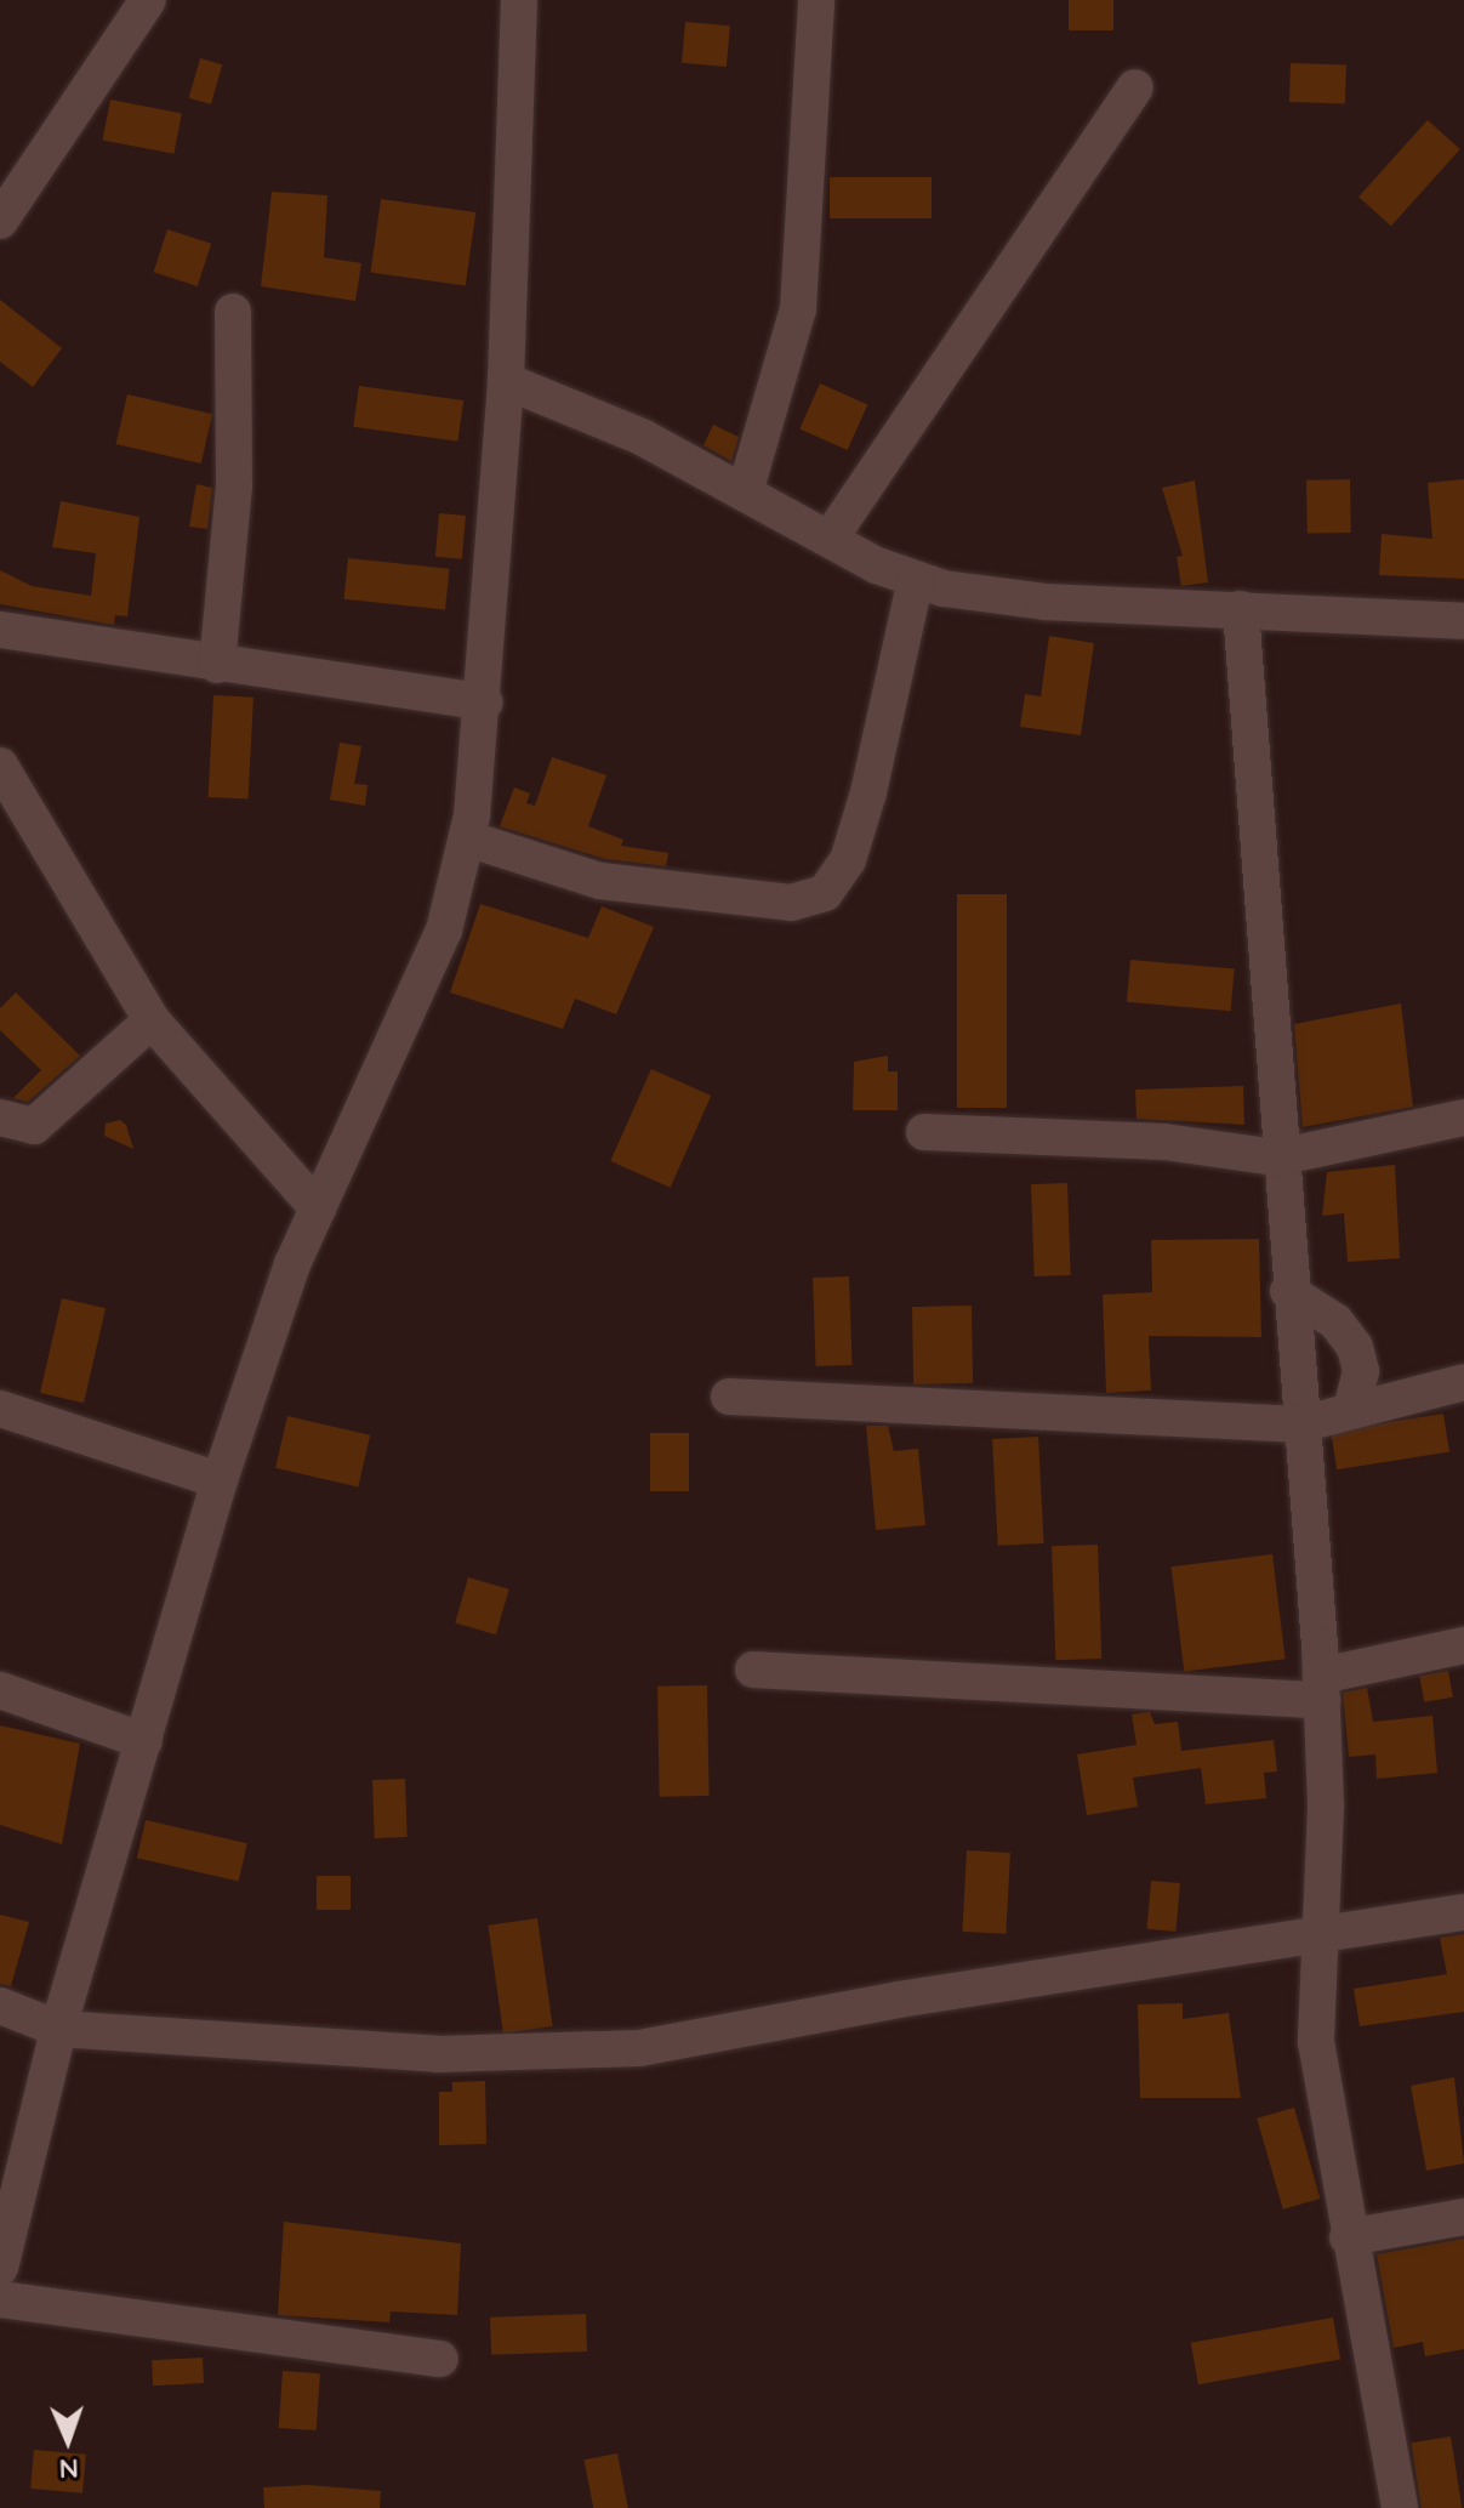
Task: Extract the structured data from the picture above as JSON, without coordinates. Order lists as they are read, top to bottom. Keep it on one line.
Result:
{"north":"bottom"}
